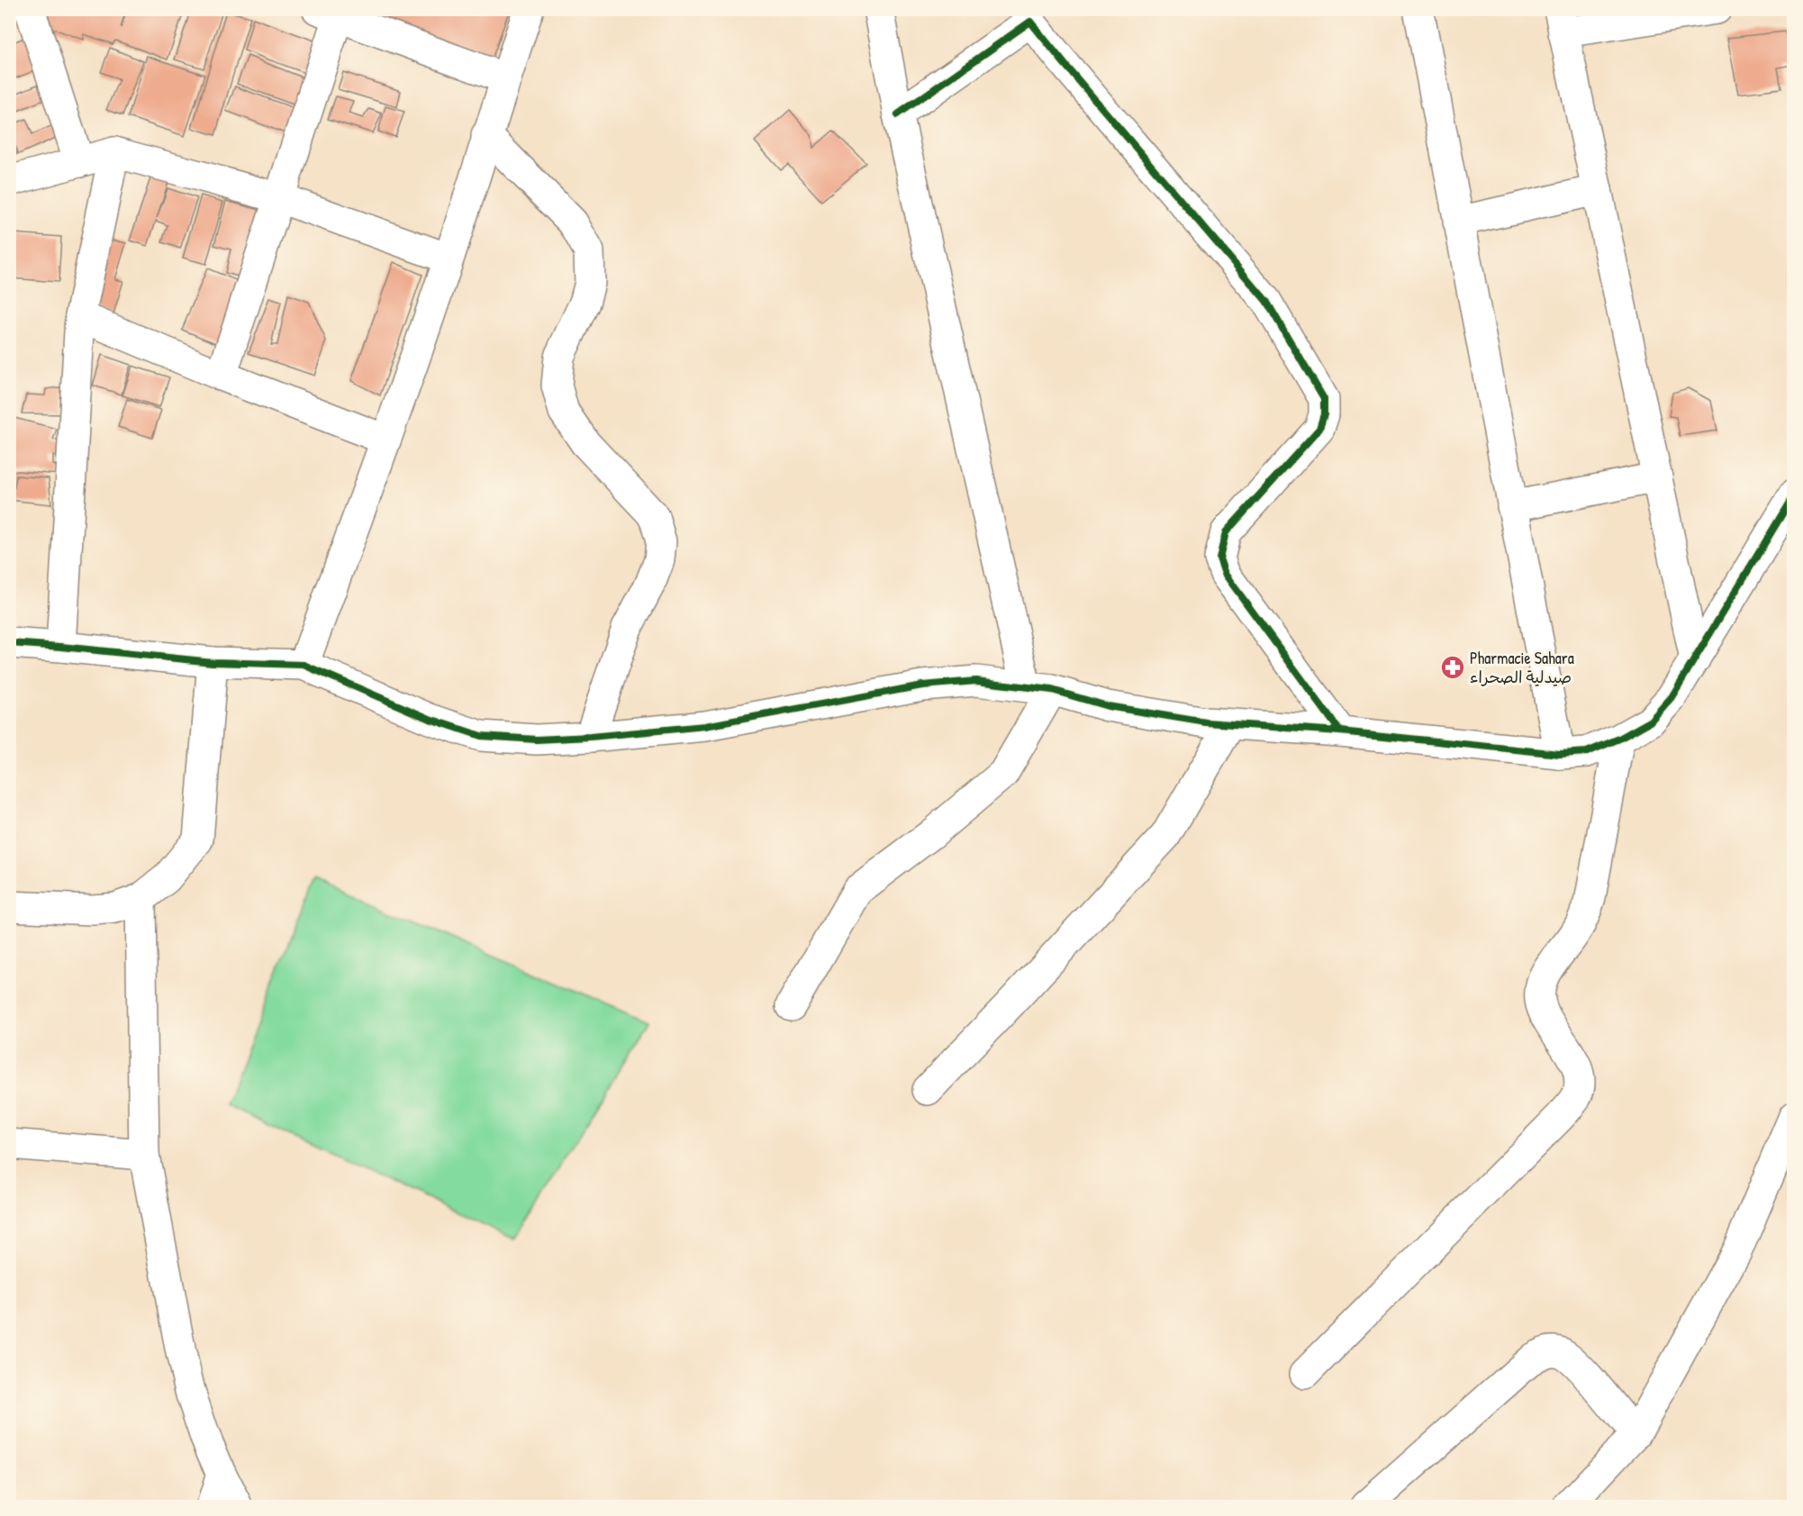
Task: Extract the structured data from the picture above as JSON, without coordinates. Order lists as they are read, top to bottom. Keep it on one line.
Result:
{"places":{"pharmacy":["Pharmacie Sahara صيدلية الصحراء"]}}
